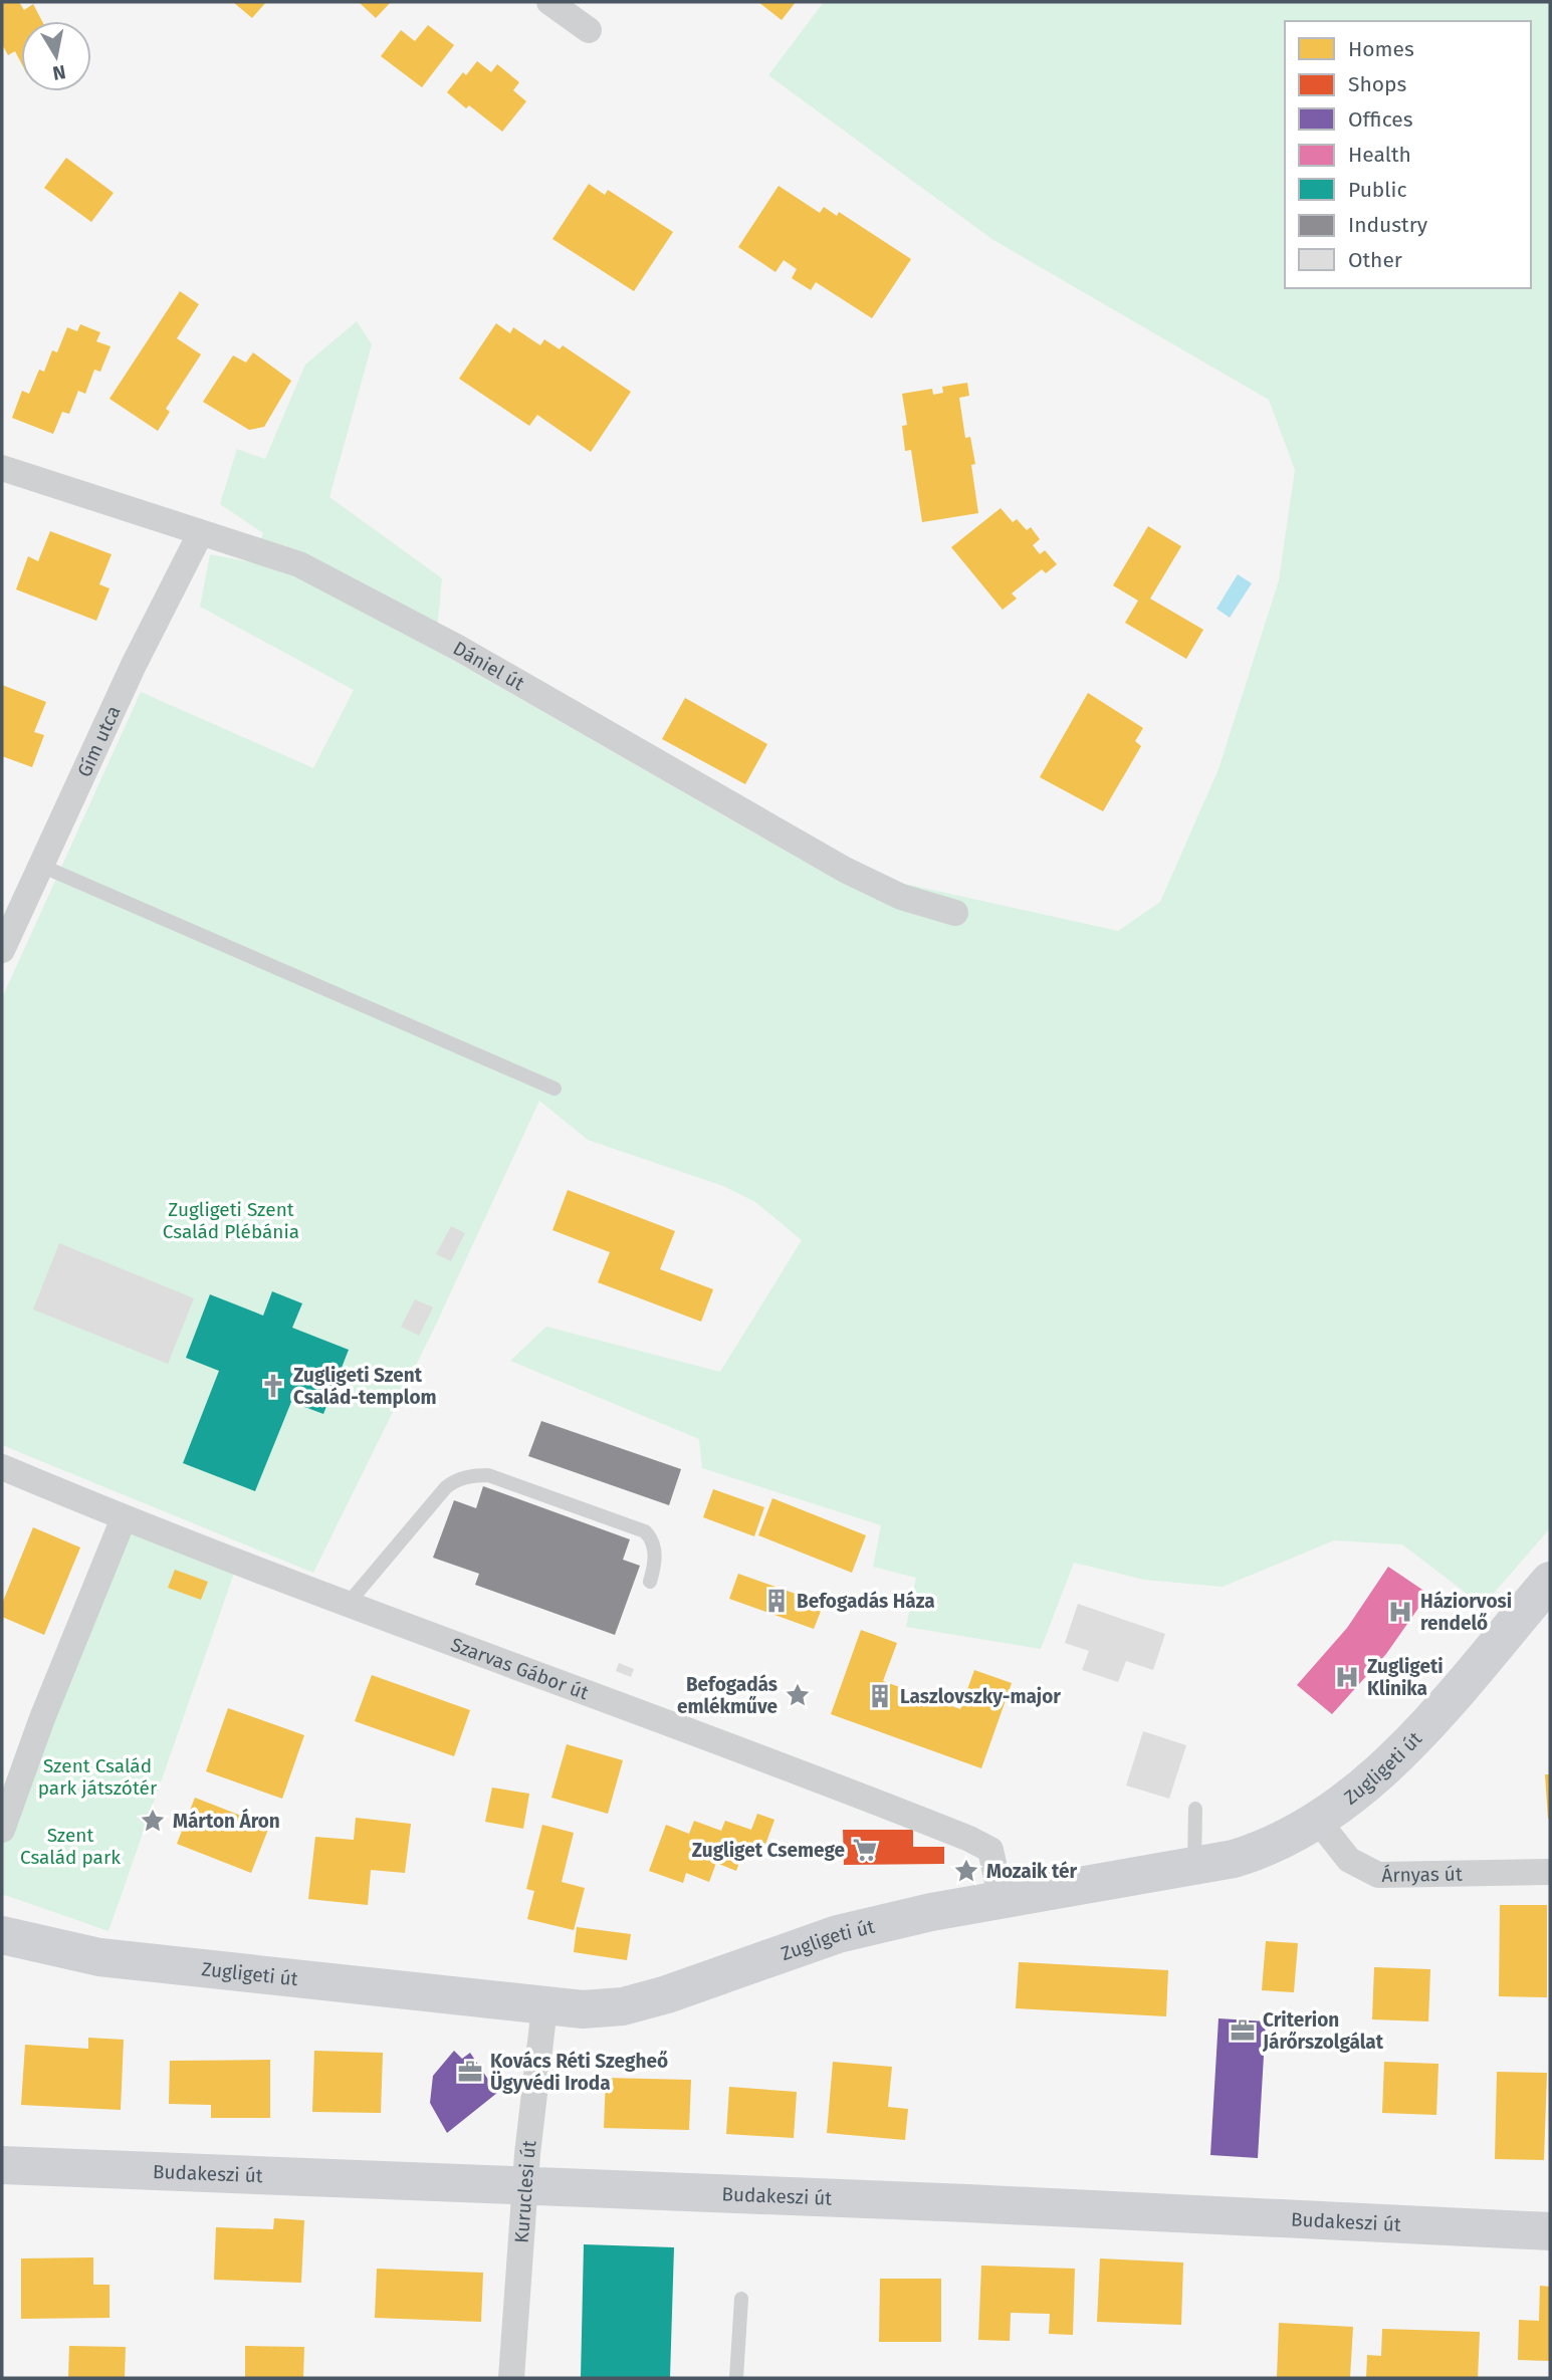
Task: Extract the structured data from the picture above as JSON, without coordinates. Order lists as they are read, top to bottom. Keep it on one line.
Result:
{"streets":{"street":["Dániel út","Gím utca","Szarvas Gábor út","Zugligeti út","Árnyas út","Budakeszi út","Kuruclesi út"]},"crossings":[["Dániel út","Gím utca"],["Szarvas Gábor út","Zugligeti út"],["Zugligeti út","Árnyas út"],["Zugligeti út","Kuruclesi út"],["Budakeszi út","Kuruclesi út"]],"parks":["Zugligeti Szent Család Plébánia","Szent Család park játszótér","Szent Család park"],"places":{"church":["Zugligeti Szent Család-templom"],"building":["Befogadás Háza","Laszlovszky-major"],"hospital":["Háziorvosi rendelő","Zugligeti Klinika"],"place":["Befogadás emlékműve","Márton Áron","Mozaik tér"],"supermarket":["Zugliget Csemege"],"office":["Criterion Járőrszolgálat","Kovács Réti Szegheő Ügyvédi Iroda"]},"legend":["Homes","Shops","Offices","Health","Public","Industry","Other"],"north":"bottom"}
